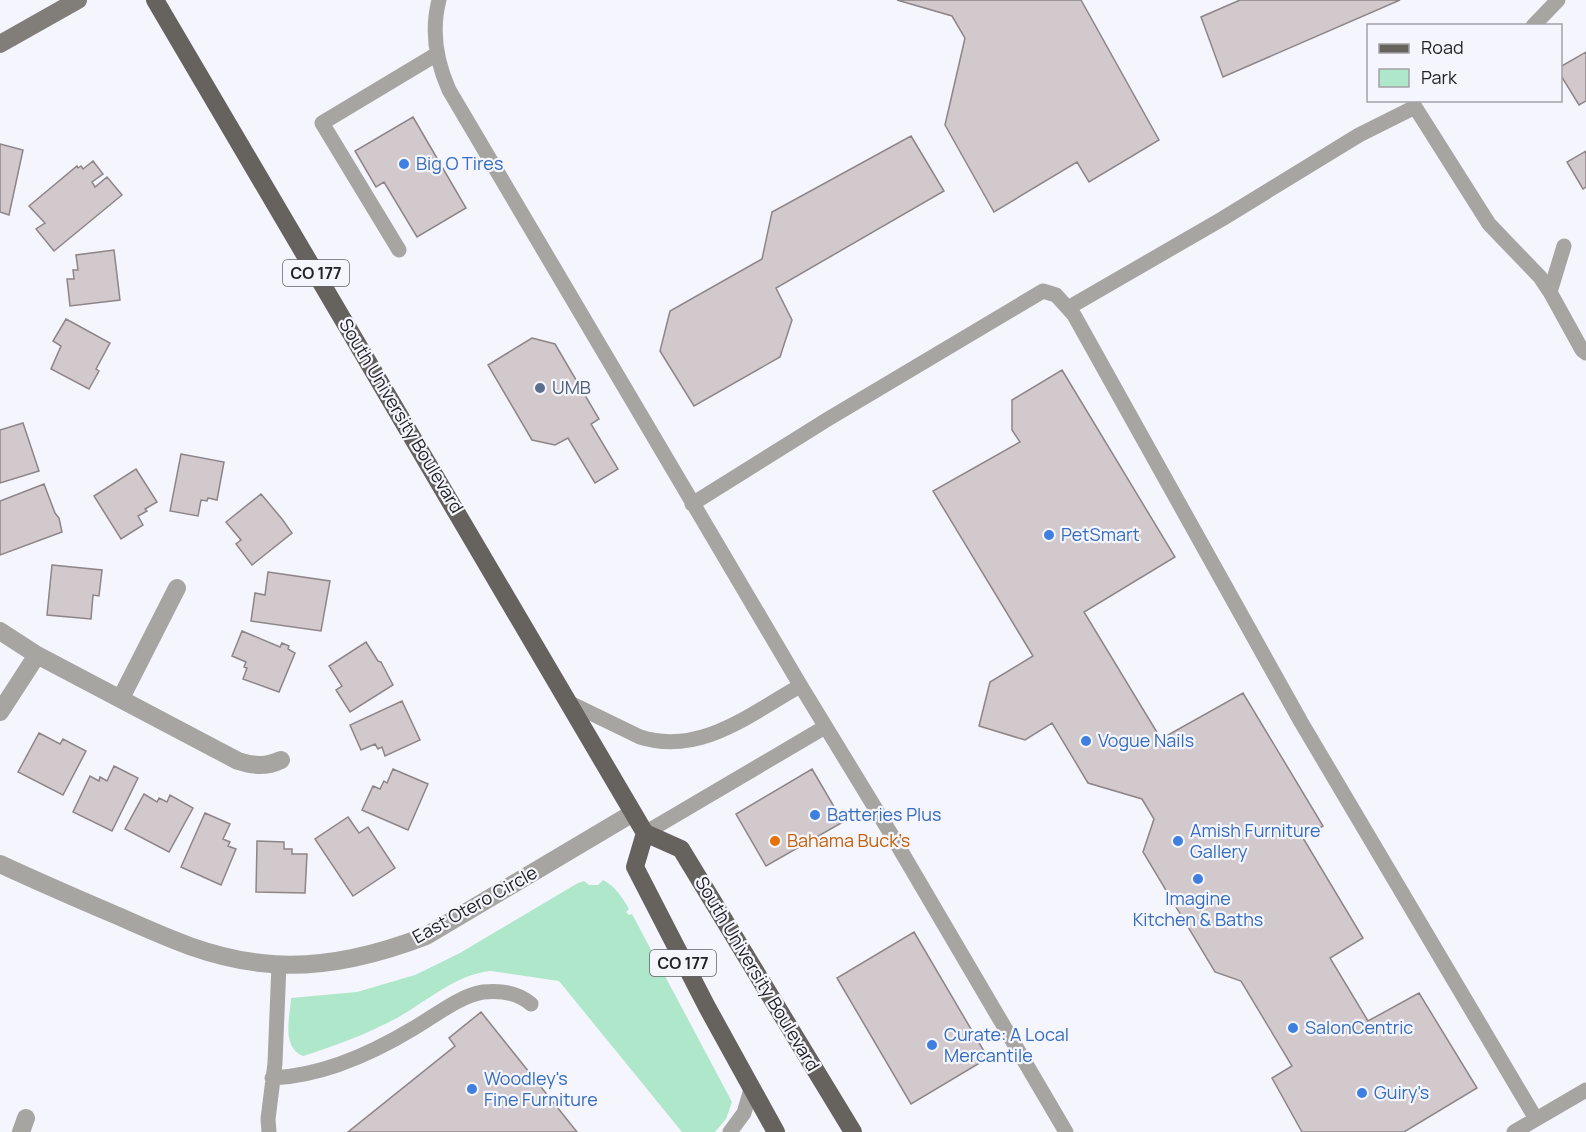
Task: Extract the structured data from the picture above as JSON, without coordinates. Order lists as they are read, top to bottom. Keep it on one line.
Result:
{"streets":{"main road":["CO 177","South University Boulevard"],"street":["East Otero Circle"]},"crossings":[["CO 177","South University Boulevard"],["South University Boulevard","East Otero Circle"]],"places":["Big O Tires","UMB","PetSmart","Vogue Nails","Batteries Plus","Bahama Buck’s","Amish Furniture Gallery","Imagine Kitchen & Baths","SalonCentric","Curate: A Local Mercantile","Woodley's Fine Furniture","Guiry's"],"legend":["Road","Park"]}
